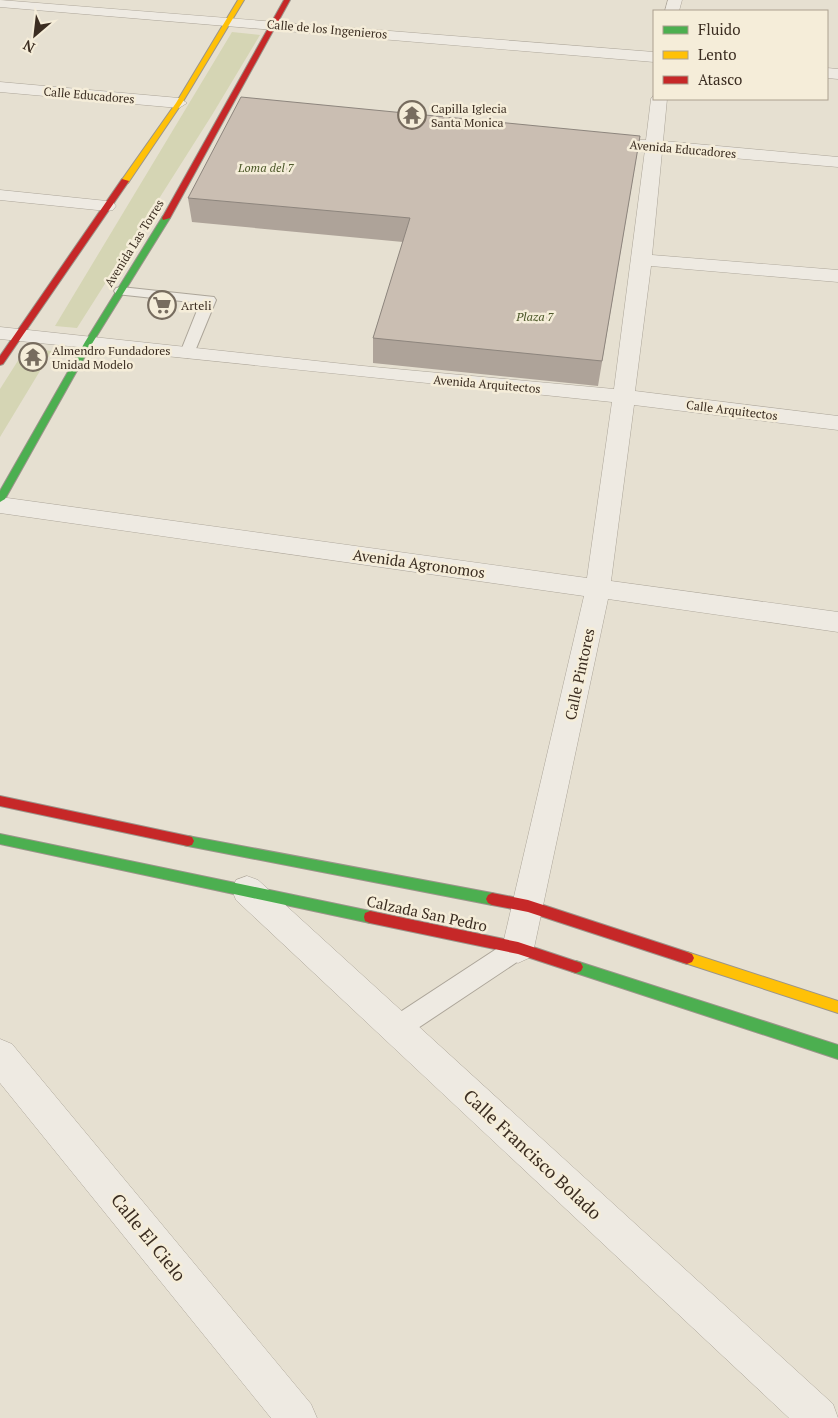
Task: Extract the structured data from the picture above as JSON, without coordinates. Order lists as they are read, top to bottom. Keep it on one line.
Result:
{"streets":{"main road":["Avenida Las Torres","Calzada San Pedro"],"street":["Calle de los Ingenieros","Calle Educadores","Avenida Educadores","Avenida Arquitectos","Calle Arquitectos","Avenida Agronomos","Calle Pintores","Calle Francisco Bolado","Calle El Cielo"]},"crossings":[["Calle de los Ingenieros","Avenida Las Torres"],["Avenida Las Torres","Avenida Arquitectos"],["Avenida Arquitectos","Calle Arquitectos"],["Avenida Arquitectos","Calle Pintores"],["Calle Arquitectos","Calle Pintores"],["Avenida Agronomos","Calle Pintores"],["Calle Pintores","Calzada San Pedro"],["Calzada San Pedro","Calle Francisco Bolado"]],"parks":["Loma del 7","Plaza 7"],"places":{"temple":["Capilla Iglecia Santa Monica","Almendro Fundadores Unidad Modelo"],"supermarket":["Arteli"]},"legend":["Fluido","Lento","Atasco"],"north":"bottom left"}
